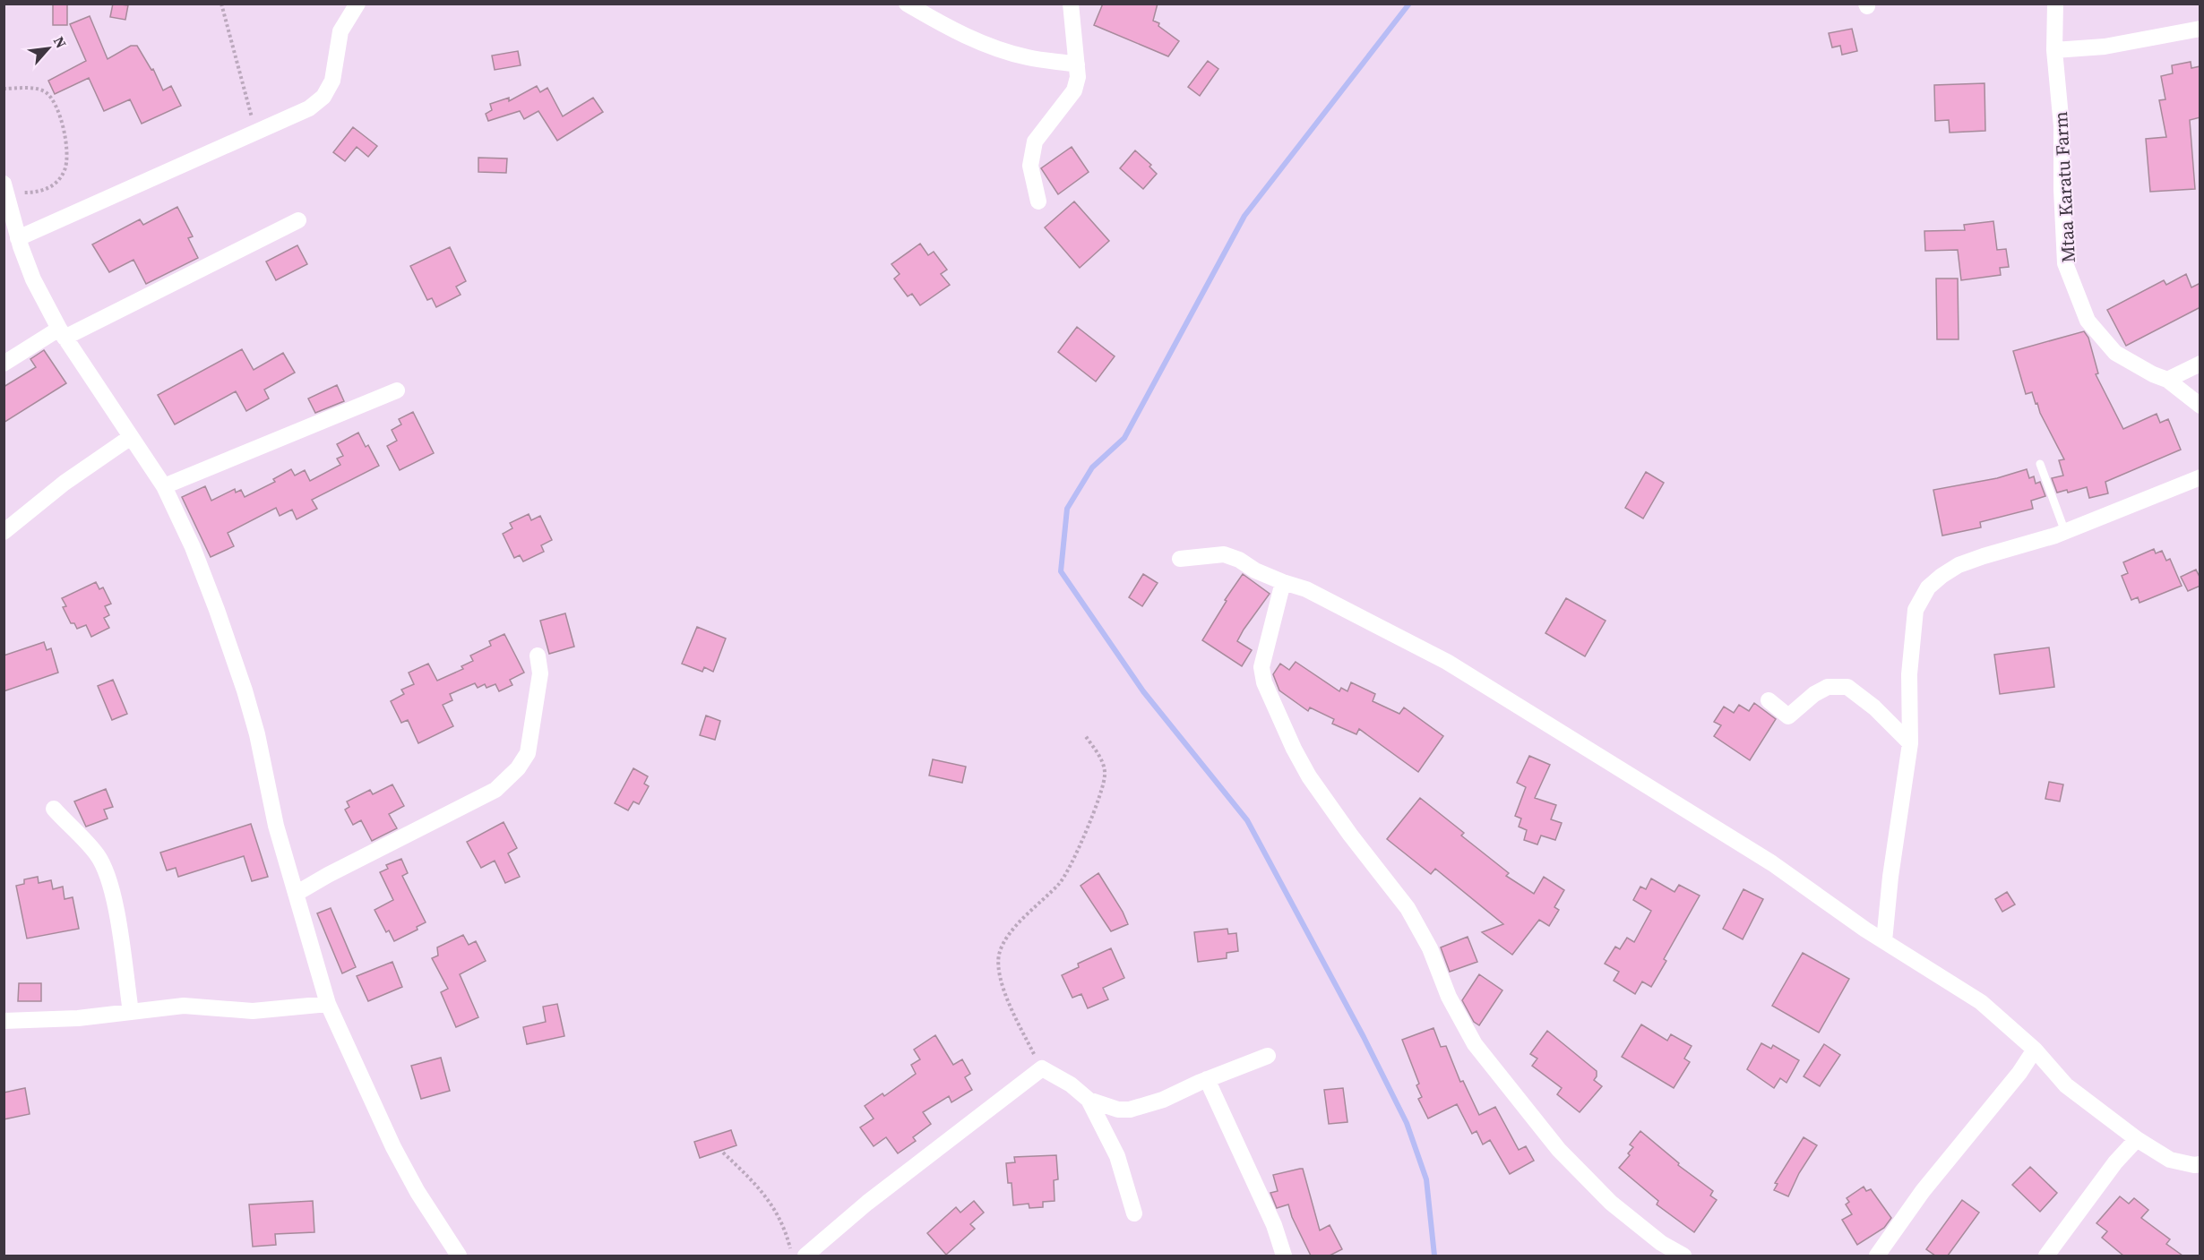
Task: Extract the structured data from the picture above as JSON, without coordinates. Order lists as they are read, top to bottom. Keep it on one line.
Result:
{"streets":{"street":["Mtaa Karatu Farm"]},"north":"top right"}
